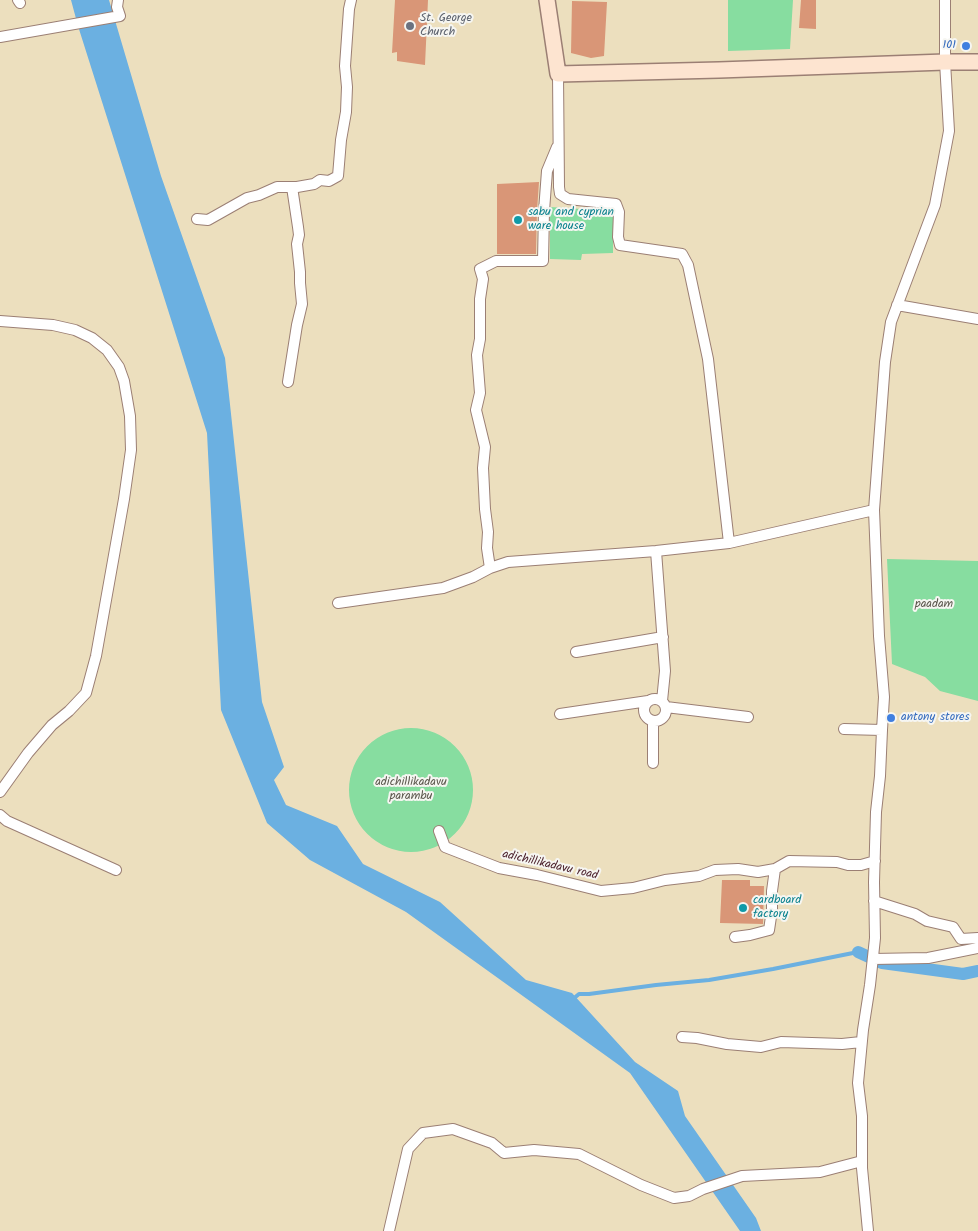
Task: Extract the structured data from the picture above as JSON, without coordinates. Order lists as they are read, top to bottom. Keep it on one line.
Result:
{"streets":{"street":["adichillikadavu road"]},"parks":["paadam","adichillikadavu parambu"],"places":["St. George Church","101","sabu and cyprian ware house","antony stores","cardboard factory"]}
